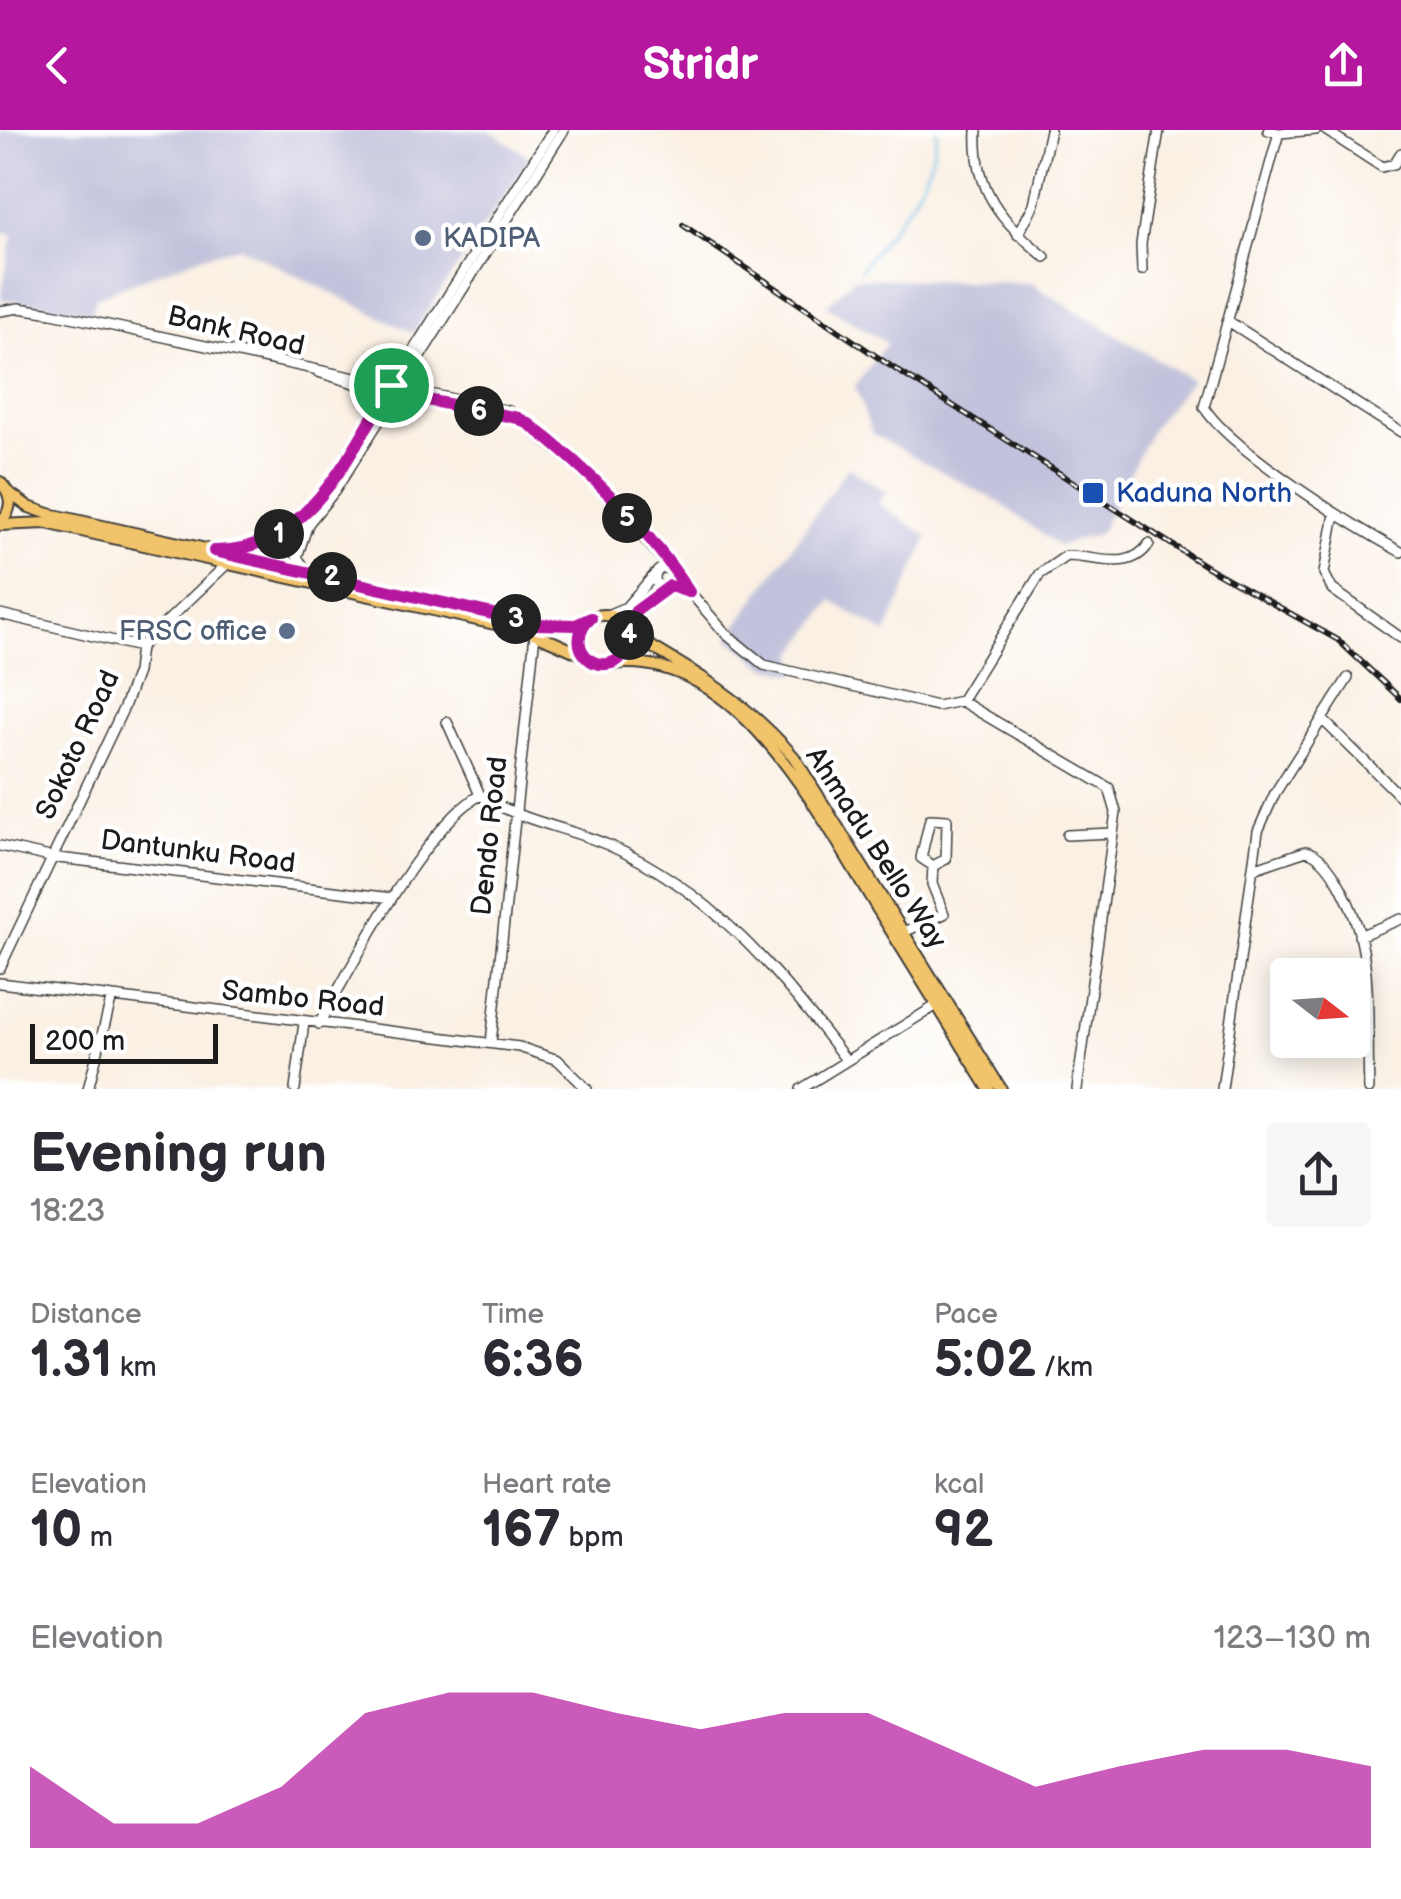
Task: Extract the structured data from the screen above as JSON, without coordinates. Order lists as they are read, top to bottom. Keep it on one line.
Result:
{"streets":{"main road":["Ahmadu Bello Way"],"street":["Bank Road","Sokoto Road","Dendo Road","Dantunku Road","Sambo Road"]},"crossings":[["Sokoto Road","Dantunku Road"],["Dendo Road","Sambo Road"]],"places":{"other":["KADIPA","FRSC office"],"transit":["Kaduna North"]},"scale_bar":"200 m","north":"right","page":{"header":"Stridr","pins":["6","5","1","2","3","4"],"scale":"200 m","heading":["Evening run","18:23"],"stats":[["Distance","1.31 km"],["Time","6:36"],["Pace","5:02 /km"],["Elevation","10 m"],["Heart rate","167 bpm"],["kcal","92"]],"chart":["Elevation","123–130 m"]}}
